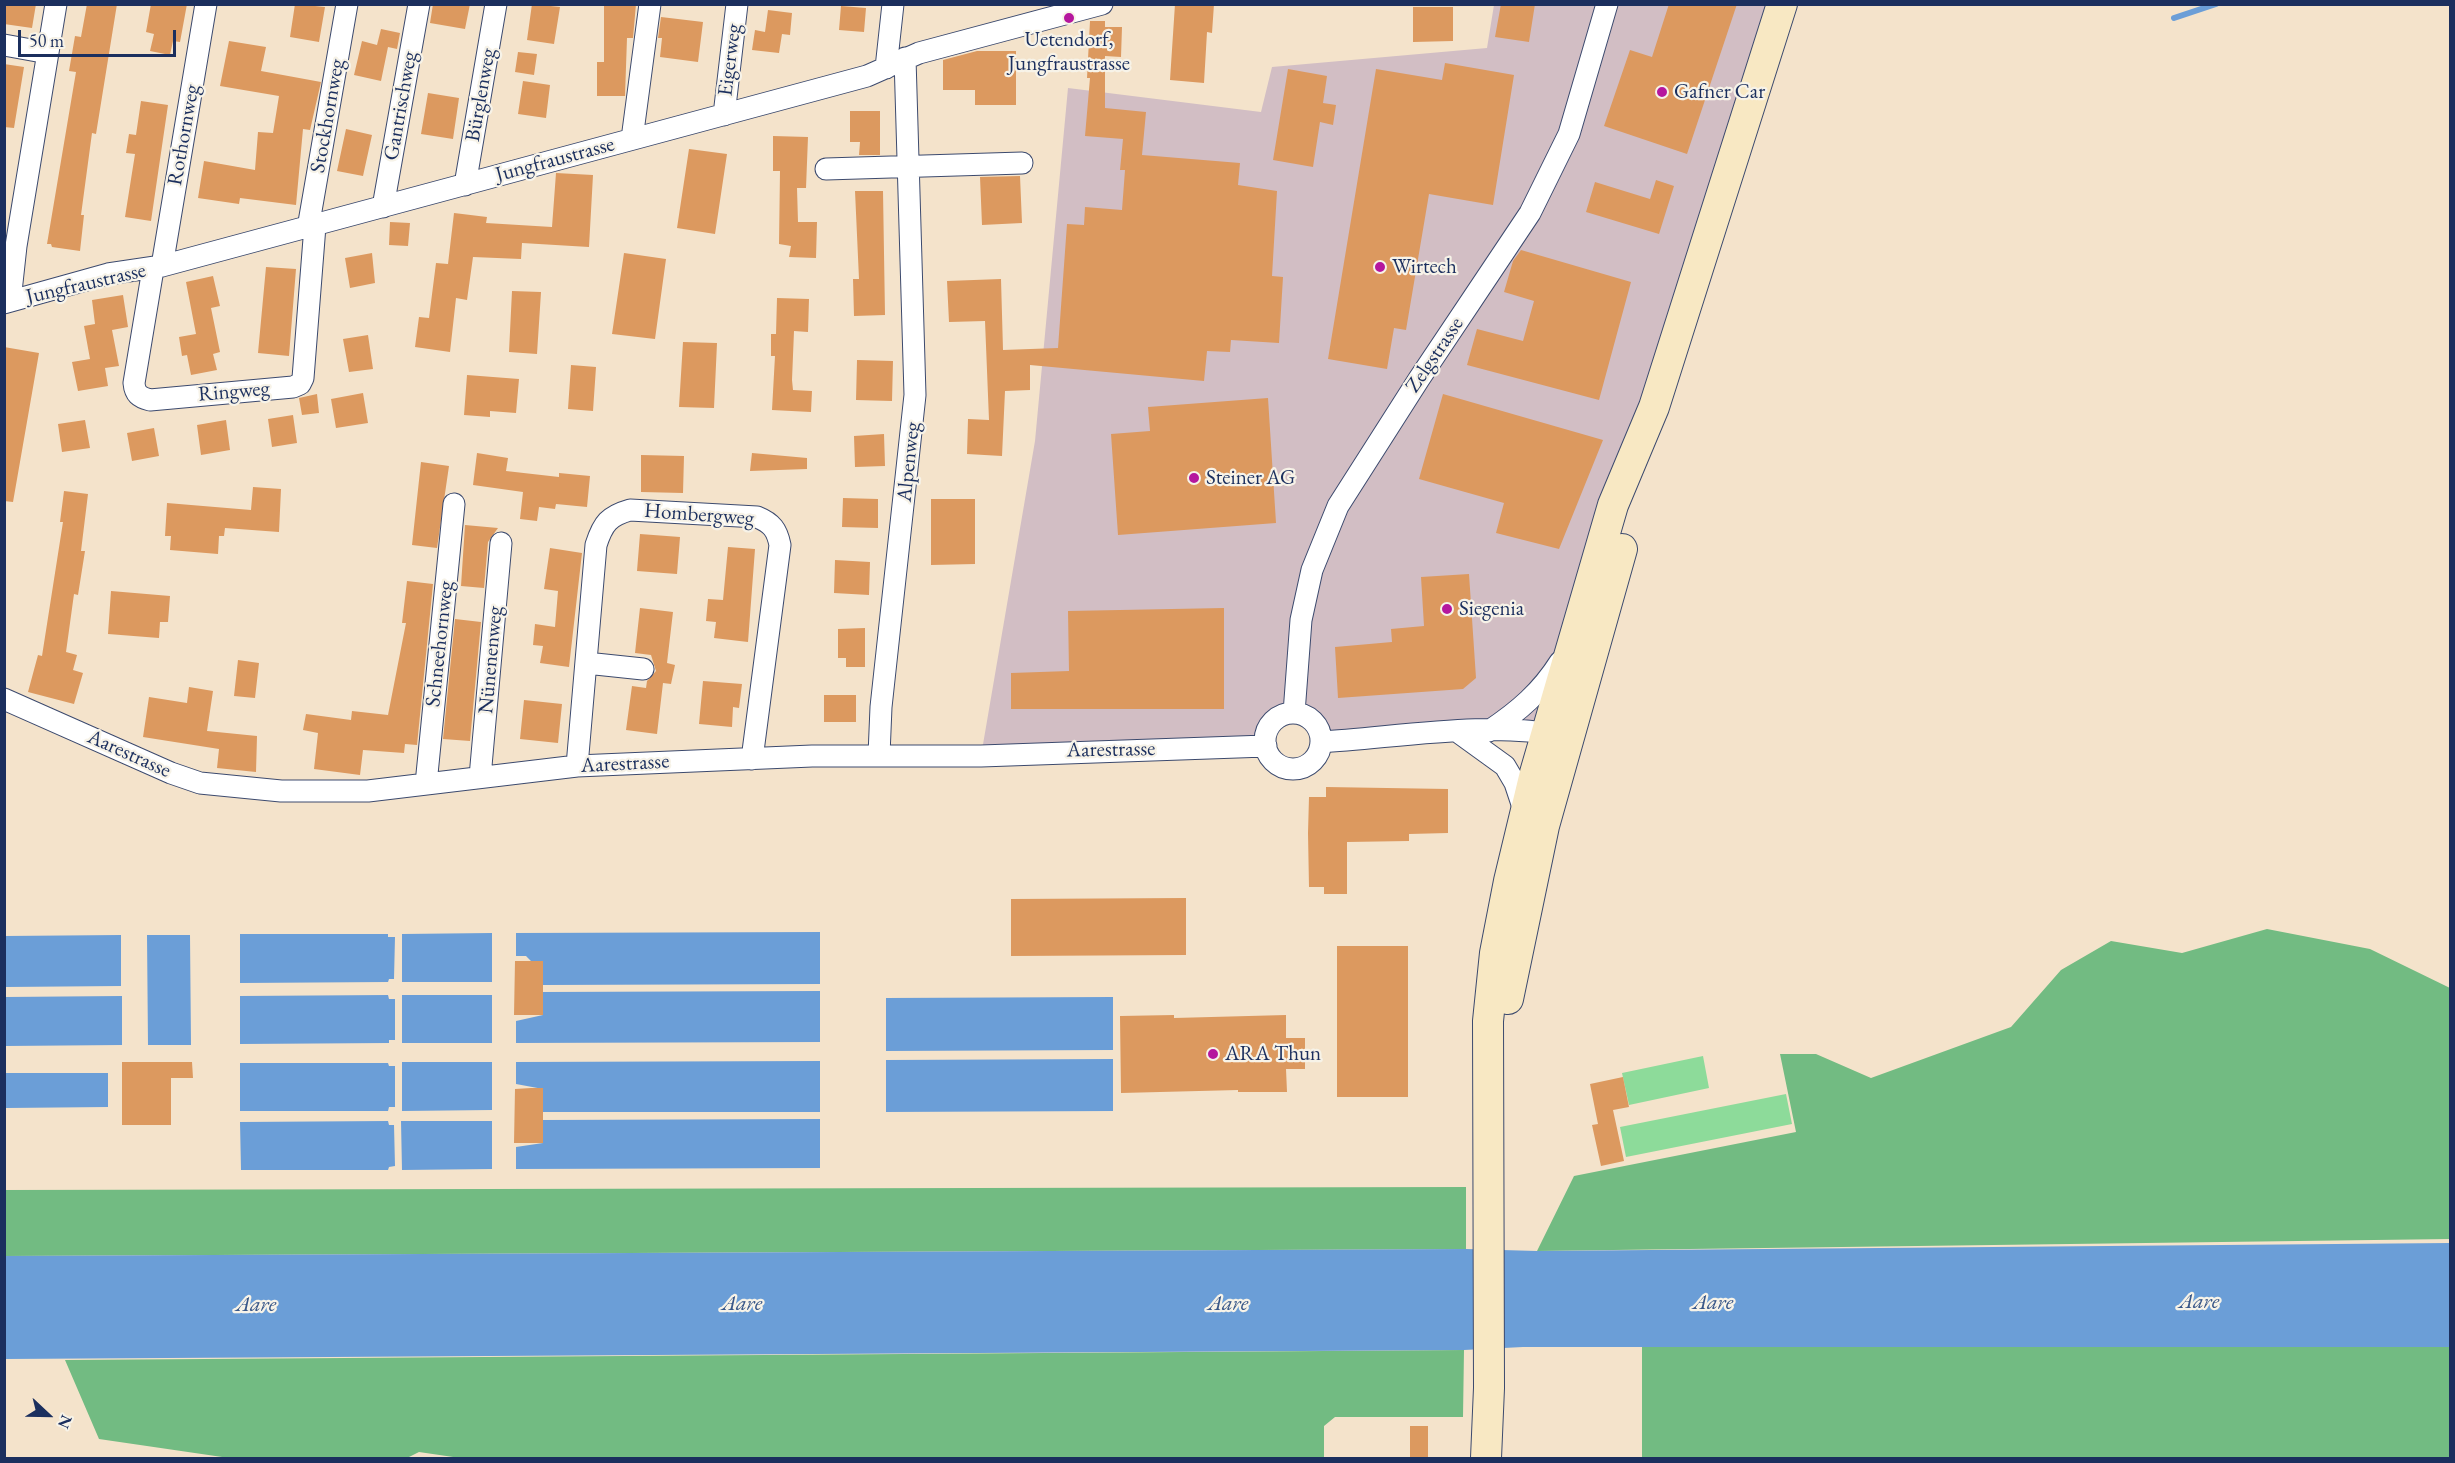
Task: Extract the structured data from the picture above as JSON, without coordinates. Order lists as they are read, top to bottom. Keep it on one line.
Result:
{"streets":{"street":["Eigerweg","Bürglenweg","Gantrischweg","Stockhornweg","Rothornweg","Jungfraustrasse","Zelgstrasse","Ringweg","Alpenweg","Hombergweg","Schneehornweg","Nünenenweg","Aarestrasse"]},"crossings":[["Eigerweg","Jungfraustrasse"],["Bürglenweg","Jungfraustrasse"],["Gantrischweg","Jungfraustrasse"],["Stockhornweg","Jungfraustrasse"],["Stockhornweg","Ringweg"],["Rothornweg","Jungfraustrasse"],["Rothornweg","Ringweg"],["Jungfraustrasse","Ringweg"],["Jungfraustrasse","Alpenweg"],["Zelgstrasse","Aarestrasse"],["Alpenweg","Aarestrasse"],["Hombergweg","Aarestrasse"],["Schneehornweg","Aarestrasse"],["Nünenenweg","Aarestrasse"]],"water":["Aare"],"places":["Uetendorf, Jungfraustrasse","Gafner Car","Wirtech","Steiner AG","Siegenia","ARA Thun"],"scale_bar":"50 m","north":"right"}
